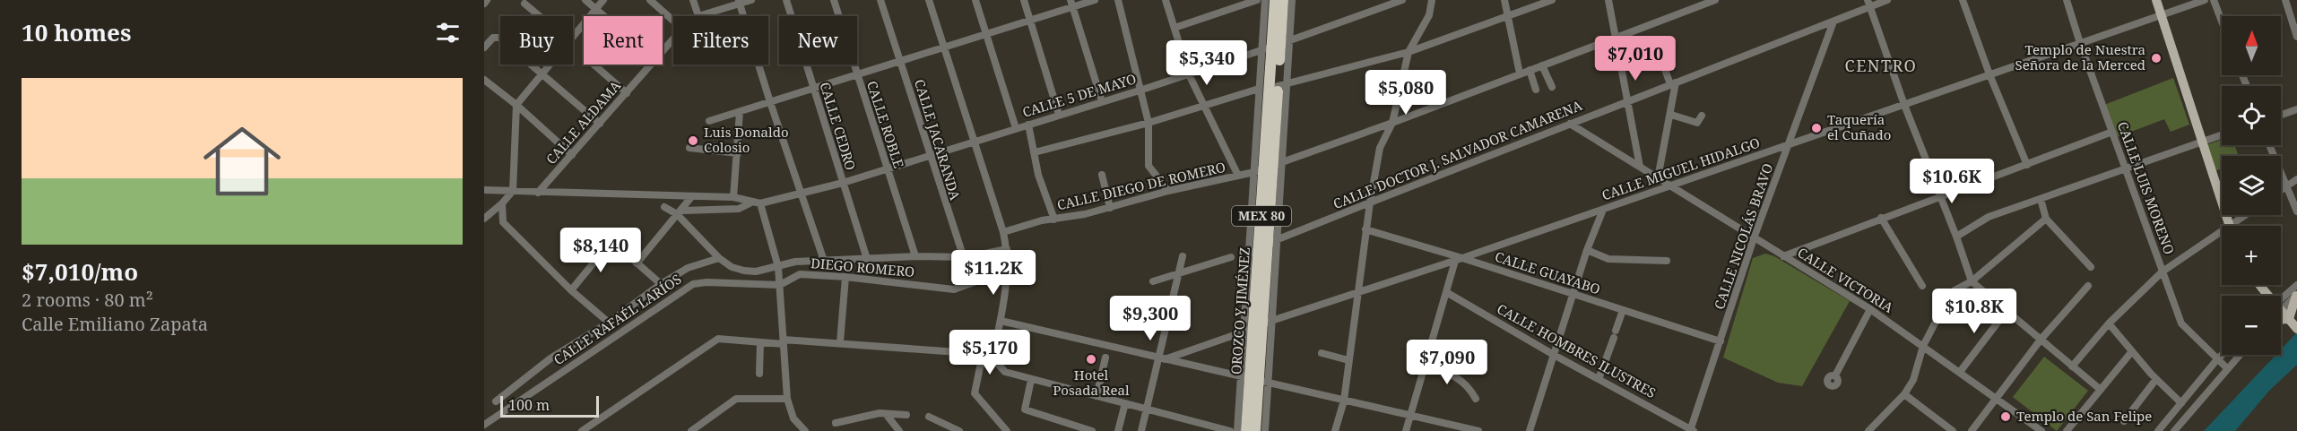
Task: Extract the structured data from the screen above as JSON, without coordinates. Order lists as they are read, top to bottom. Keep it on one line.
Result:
{"streets":{"highway":["MEX 80","OROZCO Y JIMÉNEZ"],"street":["CALLE 5 DE MAYO","CALLE ALDAMA","CALLE ROBLE","CALLE CEDRO","CALLE JACARANDA","CALLE DOCTOR J. SALVADOR CAMARENA","CALLE MIGUEL HIDALGO","CALLE DIEGO DE ROMERO","CALLE LUIS MORENO","CALLE NICOLÁS BRAVO","DIEGO ROMERO","CALLE GUAYABO","CALLE VICTORIA","CALLE RAFAÉL LARÍOS","CALLE HOMBRES ILUSTRES"]},"crossings":[["CALLE 5 DE MAYO","CALLE ROBLE"],["CALLE 5 DE MAYO","CALLE CEDRO"],["CALLE 5 DE MAYO","CALLE JACARANDA"],["CALLE 5 DE MAYO","MEX 80"],["CALLE 5 DE MAYO","OROZCO Y JIMÉNEZ"],["CALLE DOCTOR J. SALVADOR CAMARENA","MEX 80"],["CALLE DOCTOR J. SALVADOR CAMARENA","CALLE NICOLÁS BRAVO"],["CALLE DOCTOR J. SALVADOR CAMARENA","CALLE VICTORIA"],["CALLE DOCTOR J. SALVADOR CAMARENA","OROZCO Y JIMÉNEZ"],["CALLE MIGUEL HIDALGO","CALLE LUIS MORENO"],["CALLE MIGUEL HIDALGO","MEX 80"],["CALLE MIGUEL HIDALGO","CALLE NICOLÁS BRAVO"],["CALLE MIGUEL HIDALGO","CALLE GUAYABO"],["CALLE MIGUEL HIDALGO","CALLE VICTORIA"],["CALLE MIGUEL HIDALGO","OROZCO Y JIMÉNEZ"],["CALLE DIEGO DE ROMERO","MEX 80"],["CALLE DIEGO DE ROMERO","OROZCO Y JIMÉNEZ"],["MEX 80","OROZCO Y JIMÉNEZ"],["CALLE NICOLÁS BRAVO","CALLE GUAYABO"],["CALLE NICOLÁS BRAVO","CALLE VICTORIA"],["CALLE NICOLÁS BRAVO","CALLE HOMBRES ILUSTRES"],["DIEGO ROMERO","CALLE RAFAÉL LARÍOS"]],"districts":["CENTRO"],"places":["Templo de Nuestra Señora de la Merced","Taquería el Cuñado","Luis Donaldo Colosio","Hotel Posada Real","Templo de San Felipe"],"scale_bar":"100 m","north":"top","page":{"heading":"10 homes","map_buttons":["+","−"],"chip":["Buy","Rent","Filters","New"],"price":["$7,010","$5,340","$5,080","$10.6K","$8,140","$11.2K","$10.8K","$9,300","$5,170","$7,090"],"list":[{"name":"$7,010/mo","note":"2 rooms · 80 m² · Calle Emiliano Zapata"}],"scale":"100 m"}}
